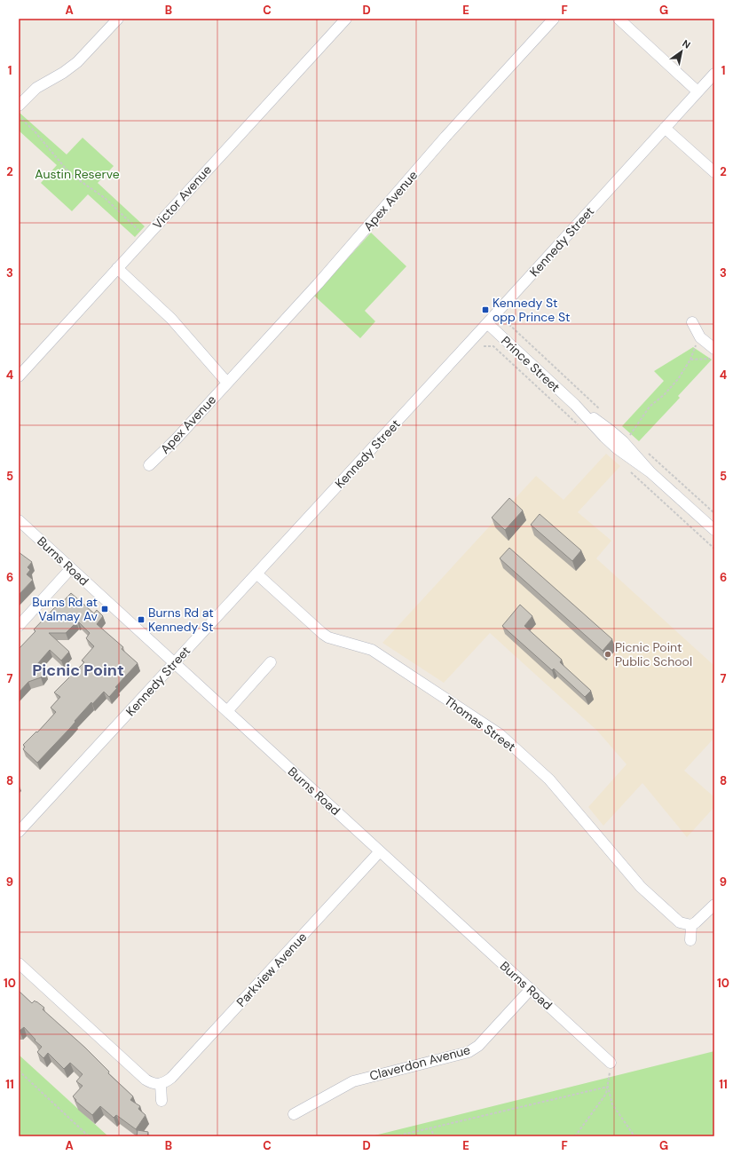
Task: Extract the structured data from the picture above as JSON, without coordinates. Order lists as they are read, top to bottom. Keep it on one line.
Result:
{"streets":{"street":["Victor Avenue","Apex Avenue","Kennedy Street","Prince Street","Burns Road","Thomas Street","Parkview Avenue","Claverdon Avenue"]},"crossings":[["Kennedy Street","Prince Street"],["Kennedy Street","Burns Road"],["Kennedy Street","Thomas Street"],["Burns Road","Parkview Avenue"],["Burns Road","Claverdon Avenue"]],"districts":["Picnic Point"],"parks":["Austin Reserve"],"places":{"transit":["Kennedy St opp Prince St","Burns Rd at Valmay Av","Burns Rd at Kennedy St"],"other":["Picnic Point Public School"]},"north":"top right","grid":{"columns":["A","B","C","D","E","F","G"],"rows":["1","2","3","4","5","6","7","8","9","10","11"]}}
